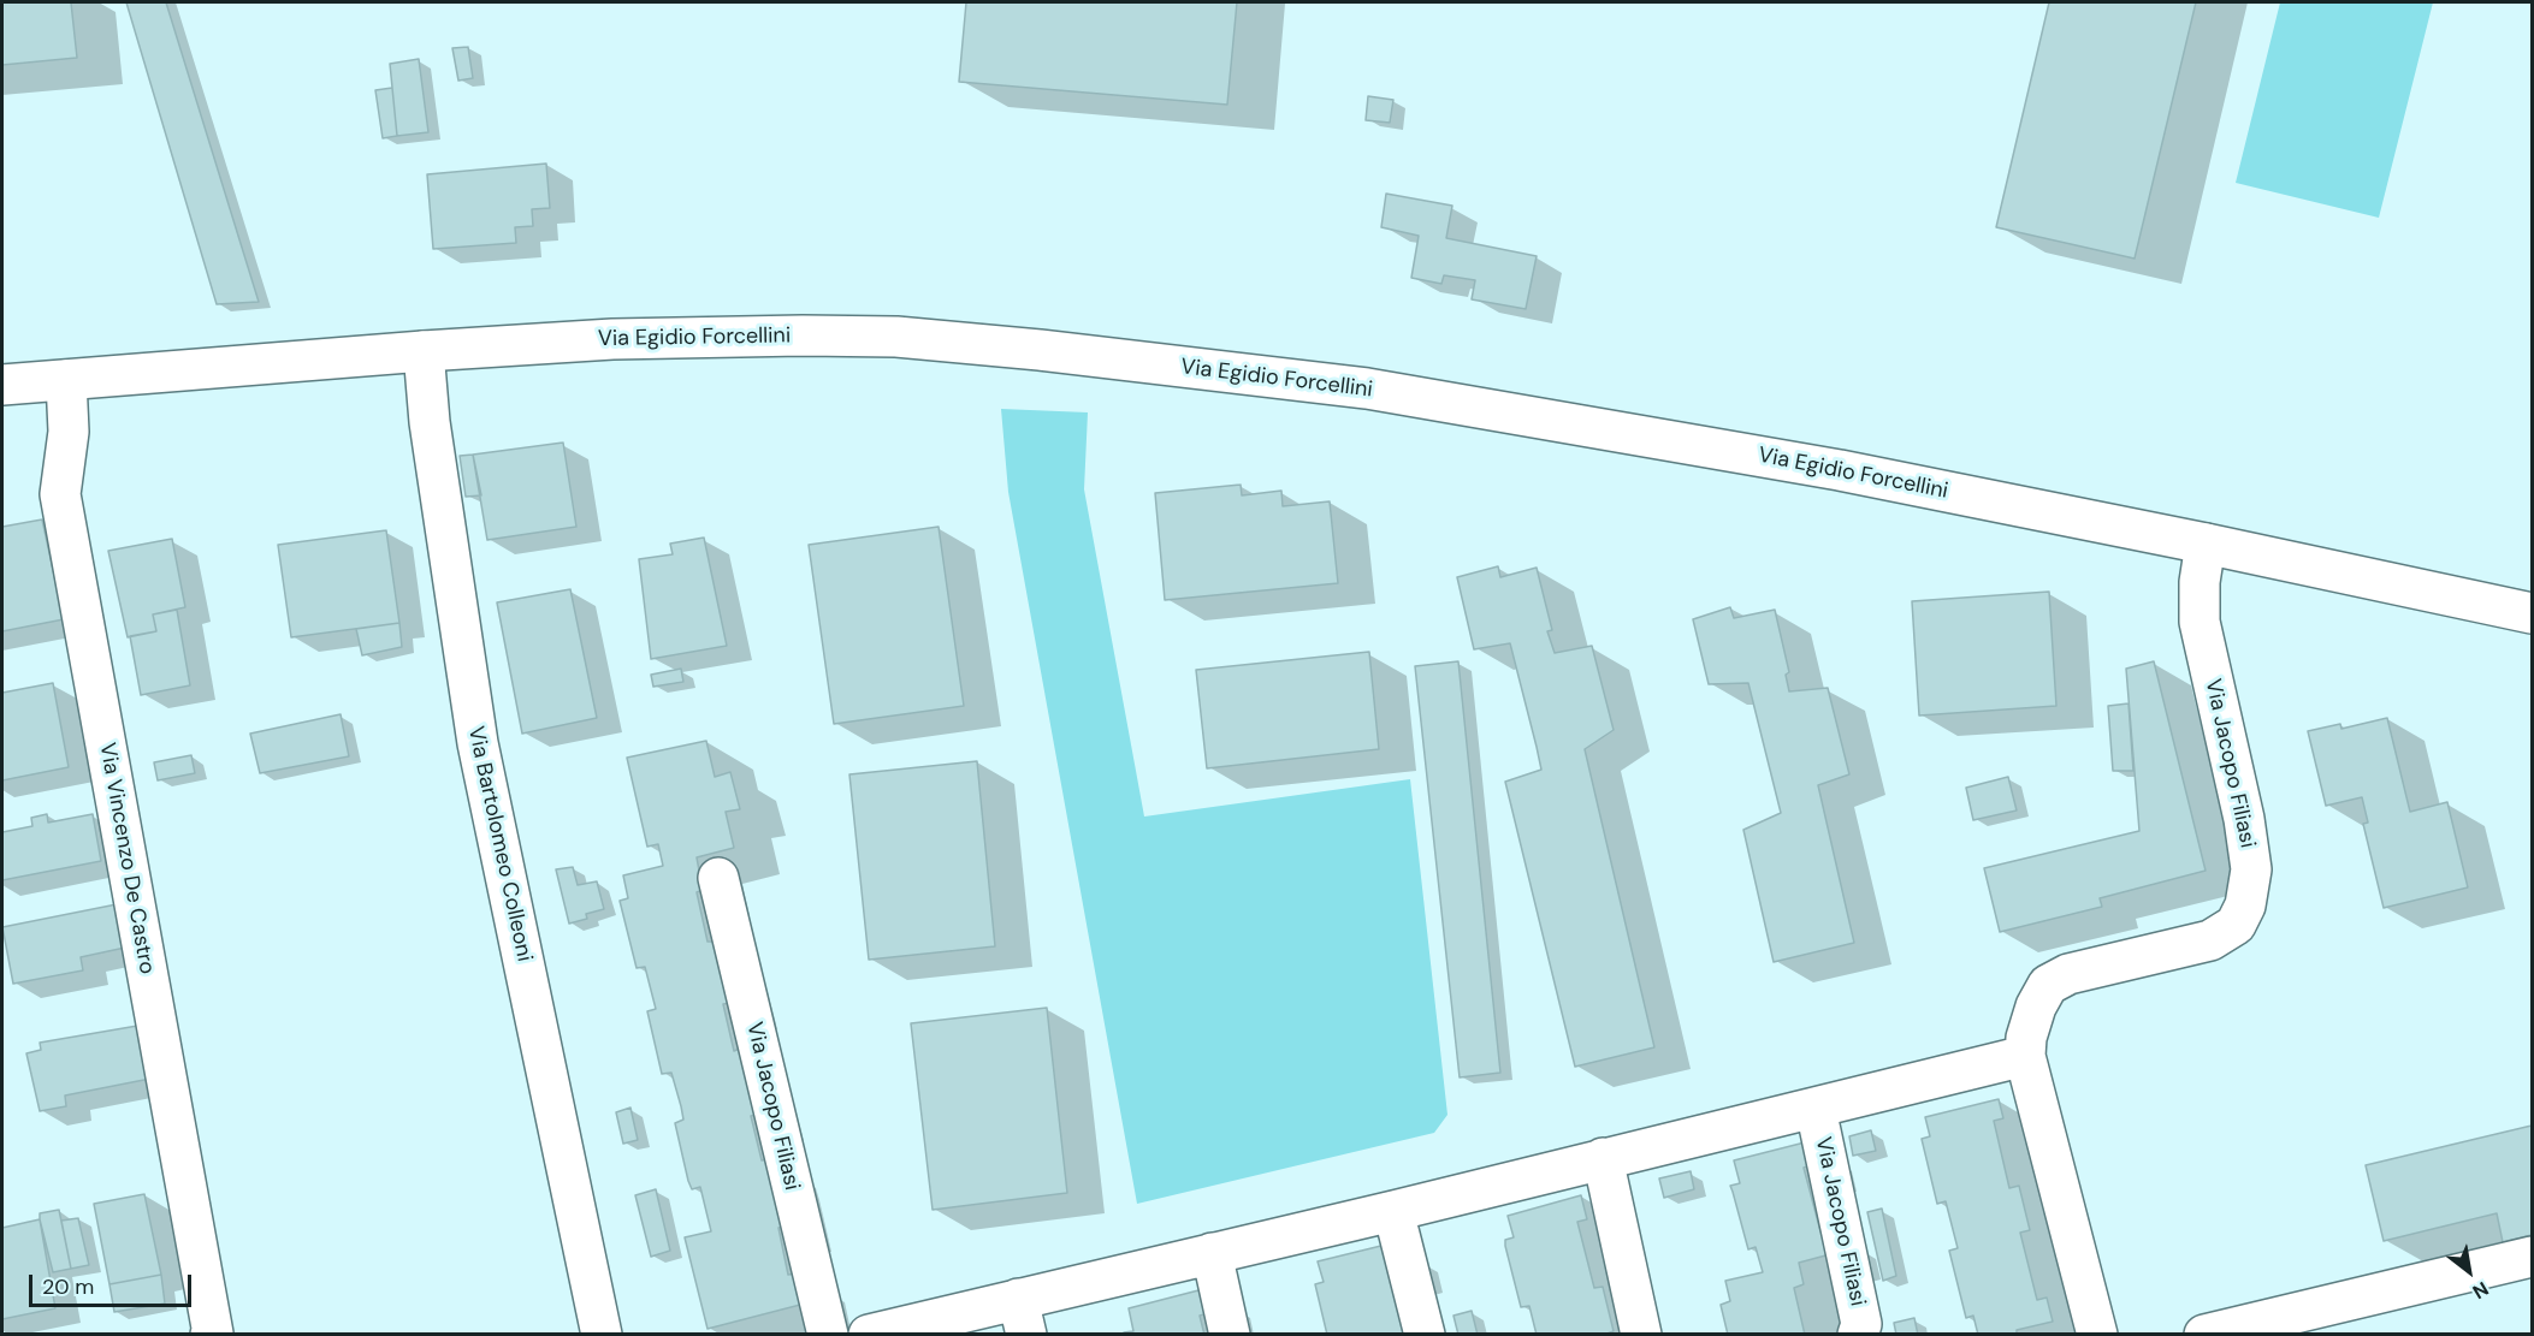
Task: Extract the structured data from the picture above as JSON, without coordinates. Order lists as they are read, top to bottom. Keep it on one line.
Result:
{"streets":{"street":["Via Egidio Forcellini","Via Jacopo Filiasi","Via Bartolomeo Colleoni","Via Vincenzo De Castro"]},"crossings":[["Via Egidio Forcellini","Via Jacopo Filiasi"],["Via Egidio Forcellini","Via Bartolomeo Colleoni"],["Via Egidio Forcellini","Via Vincenzo De Castro"]],"scale_bar":"20 m","north":"bottom right"}
